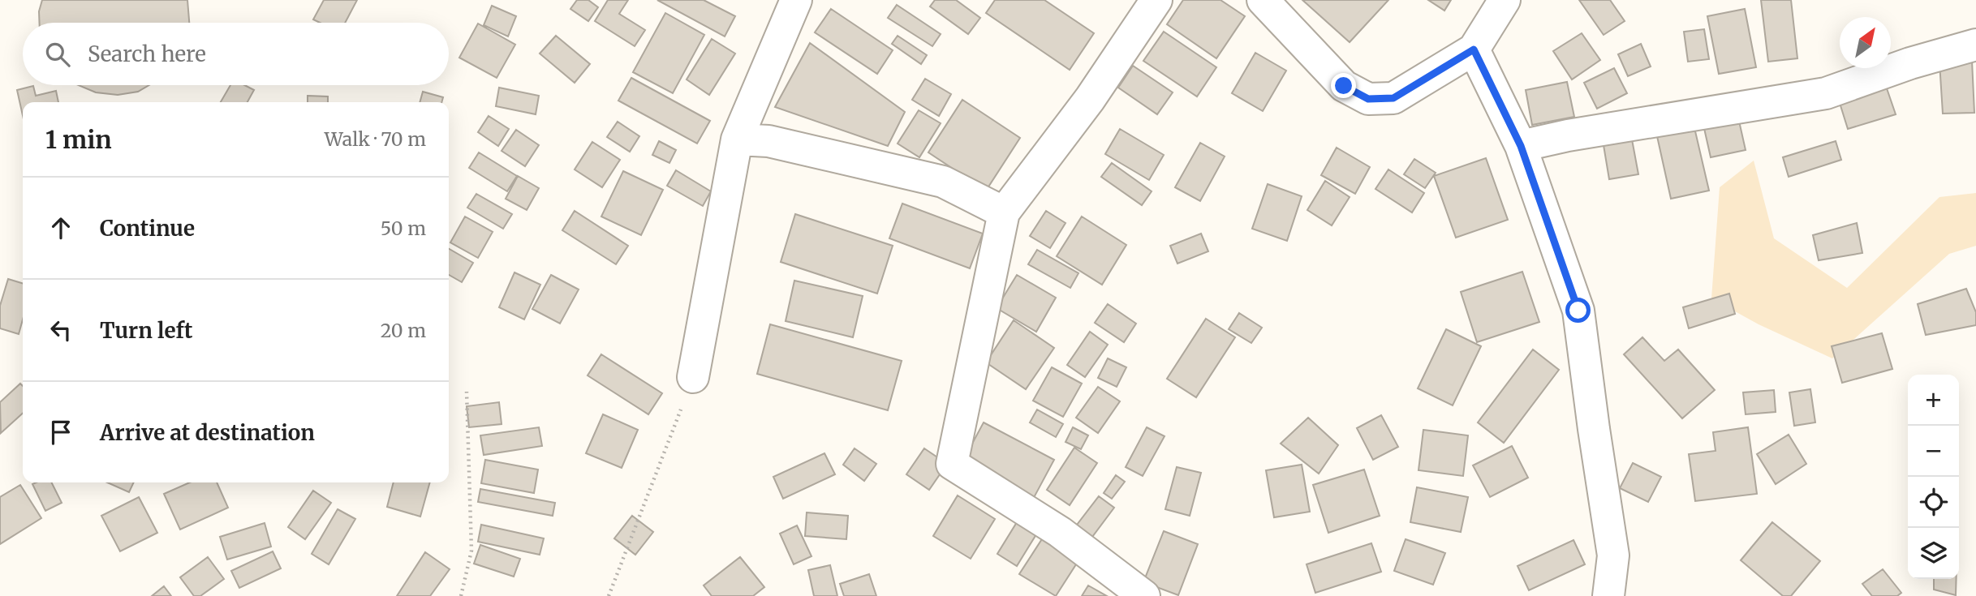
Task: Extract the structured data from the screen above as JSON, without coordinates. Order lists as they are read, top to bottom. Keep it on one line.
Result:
{"north":"top right","page":{"search":"Search here","heading":["1 min","Walk · 70 m"],"list":[["Continue","50 m"],["Turn left","20 m"],"Arrive at destination"],"map_buttons":["+","−"]}}
